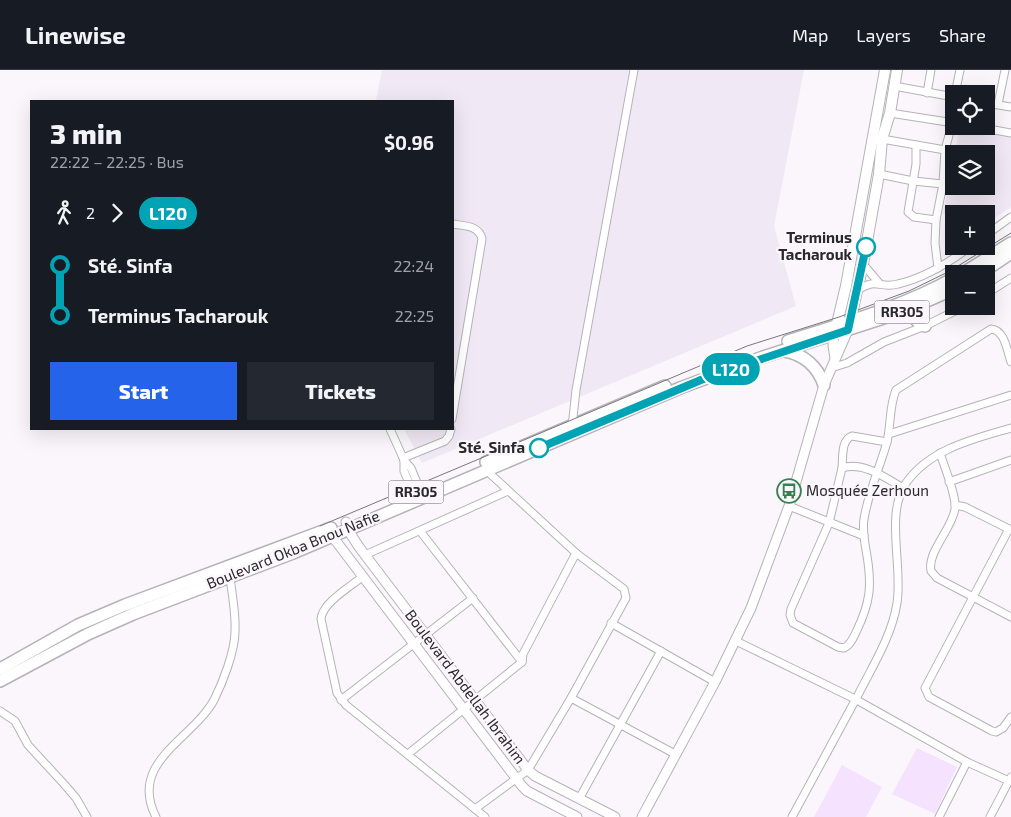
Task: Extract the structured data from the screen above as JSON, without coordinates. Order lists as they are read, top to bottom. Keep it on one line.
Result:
{"streets":{"main road":["RR305","Boulevard Okba Bnou Nafie"],"street":["Boulevard Abdellah Ibrahim"]},"crossings":[["Boulevard Okba Bnou Nafie","Boulevard Abdellah Ibrahim"]],"places":{"other":["Terminus Tacharouk","Sté. Sinfa"],"bus stop":["Mosquée Zerhoun"]},"lines":["bus line L120"],"page":{"header":"Linewise","nav":["Map","Layers","Share"],"on_map":"L120","map_buttons":["+","−"],"heading":["3 min","22:22 – 22:25 · Bus","$0.96"],"legs":["2","L120"],"list":[{"name":"Sté. Sinfa","value":"22:24"},{"name":"Terminus Tacharouk","value":"22:25"}],"buttons":["Start","Tickets"]}}
